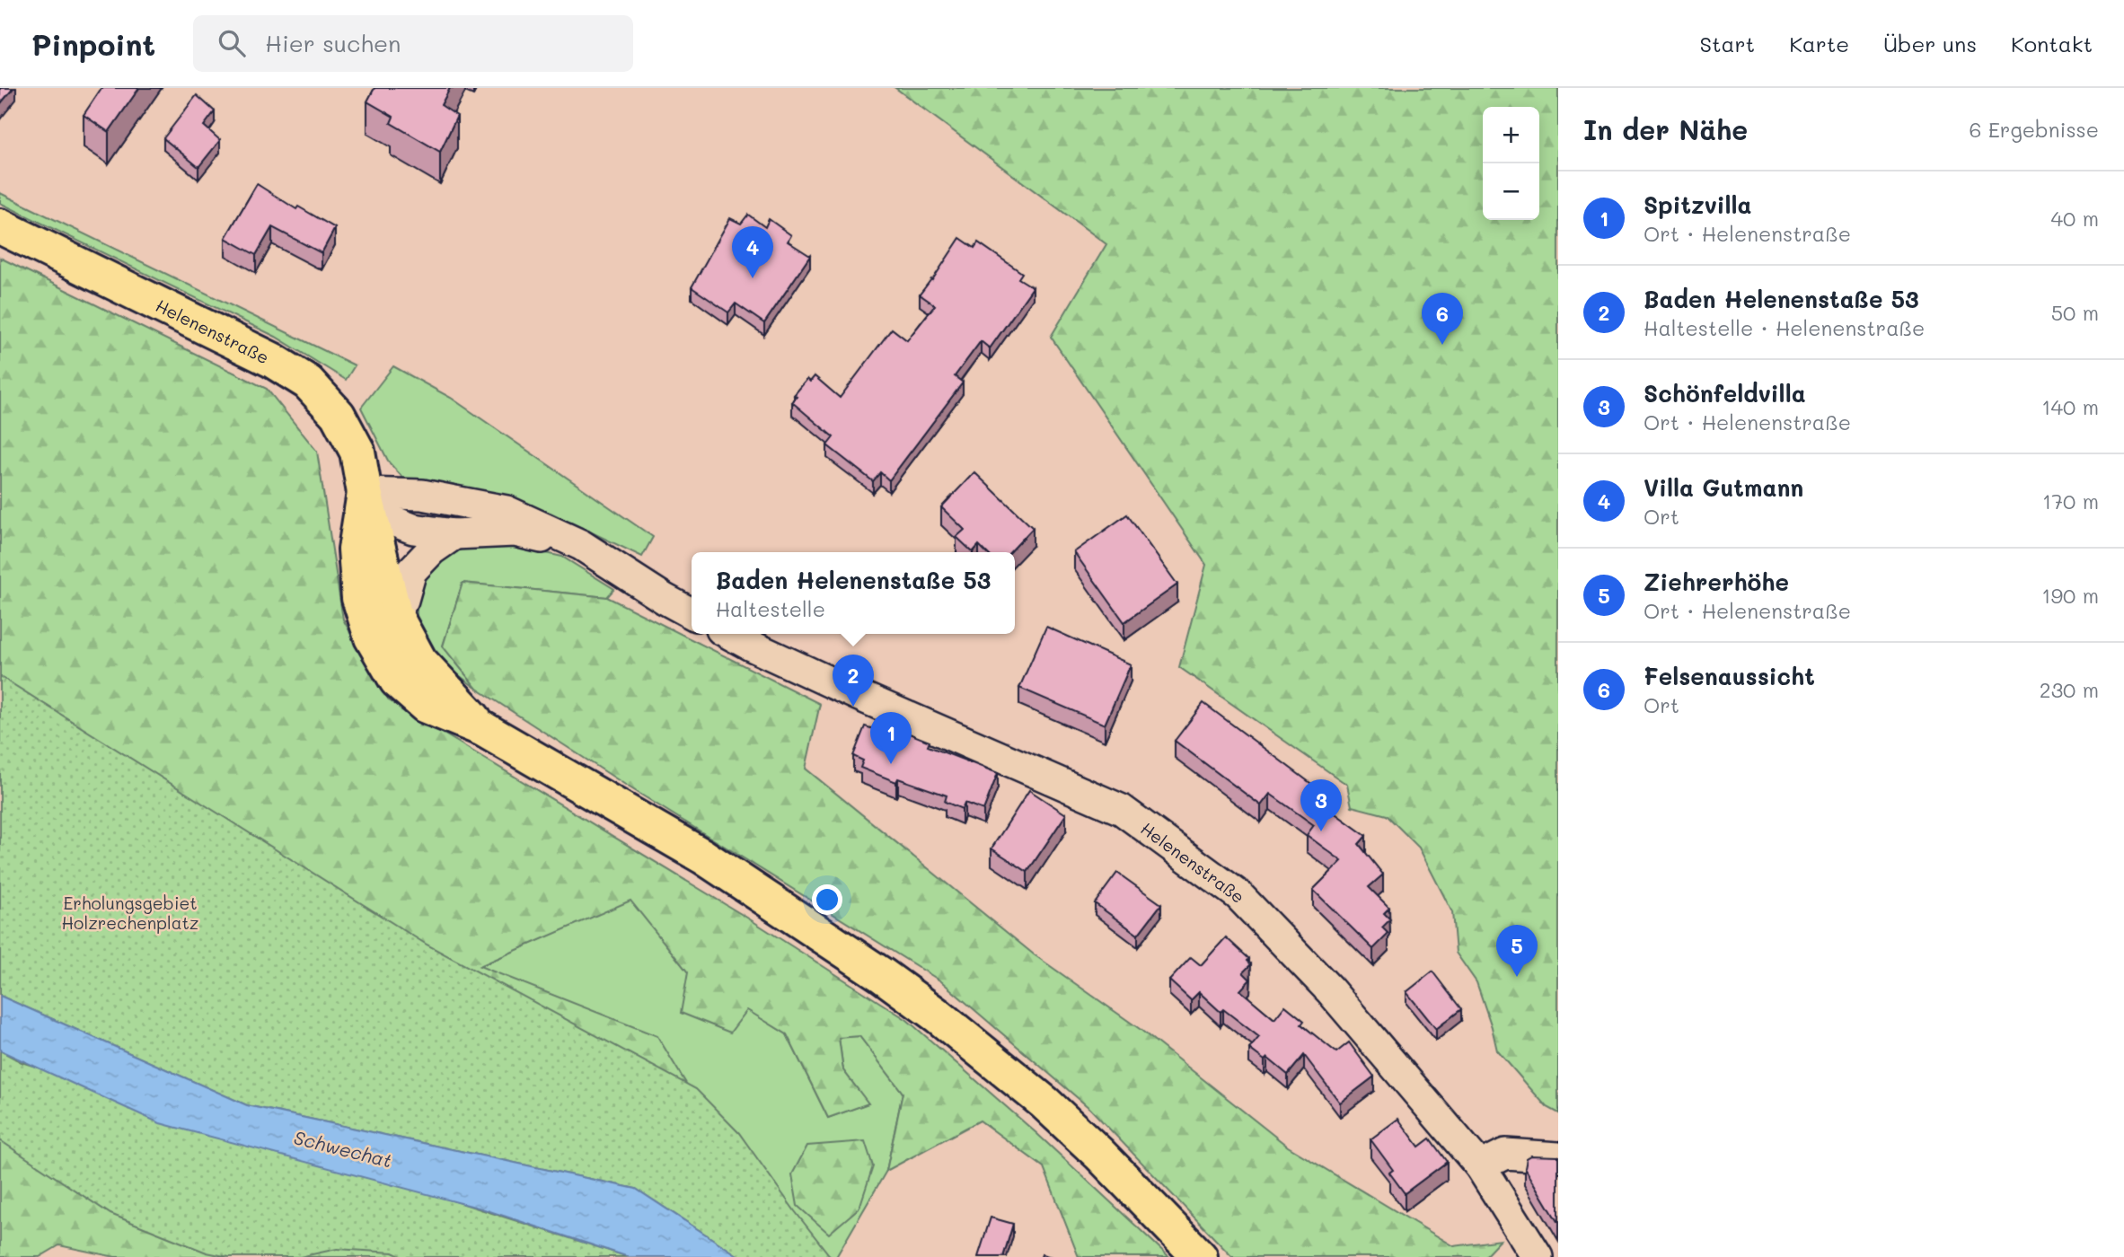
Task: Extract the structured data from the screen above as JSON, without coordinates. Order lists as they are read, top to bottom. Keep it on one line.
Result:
{"streets":{"main road":["Helenenstraße"]},"water":["Schwechat"],"parks":["Erholungsgebiet Holzrechenplatz"],"page":{"header":"Pinpoint","search":"Hier suchen","nav":["Start","Karte","Über uns","Kontakt"],"heading":["In der Nähe","6 Ergebnisse"],"map_buttons":["+","−"],"list":[{"mark":"1","name":"Spitzvilla","note":"Ort · Helenenstraße","value":"40 m"},{"mark":"2","name":"Baden Helenenstaße 53","note":"Haltestelle · Helenenstraße","value":"50 m"},{"mark":"3","name":"Schönfeldvilla","note":"Ort · Helenenstraße","value":"140 m"},{"mark":"4","name":"Villa Gutmann","note":"Ort","value":"170 m"},{"mark":"5","name":"Ziehrerhöhe","note":"Ort · Helenenstraße","value":"190 m"},{"mark":"6","name":"Felsenaussicht","note":"Ort","value":"230 m"}],"pins":["4","6","2","1","3","5"],"popup":["Baden Helenenstaße 53","Haltestelle"]}}
